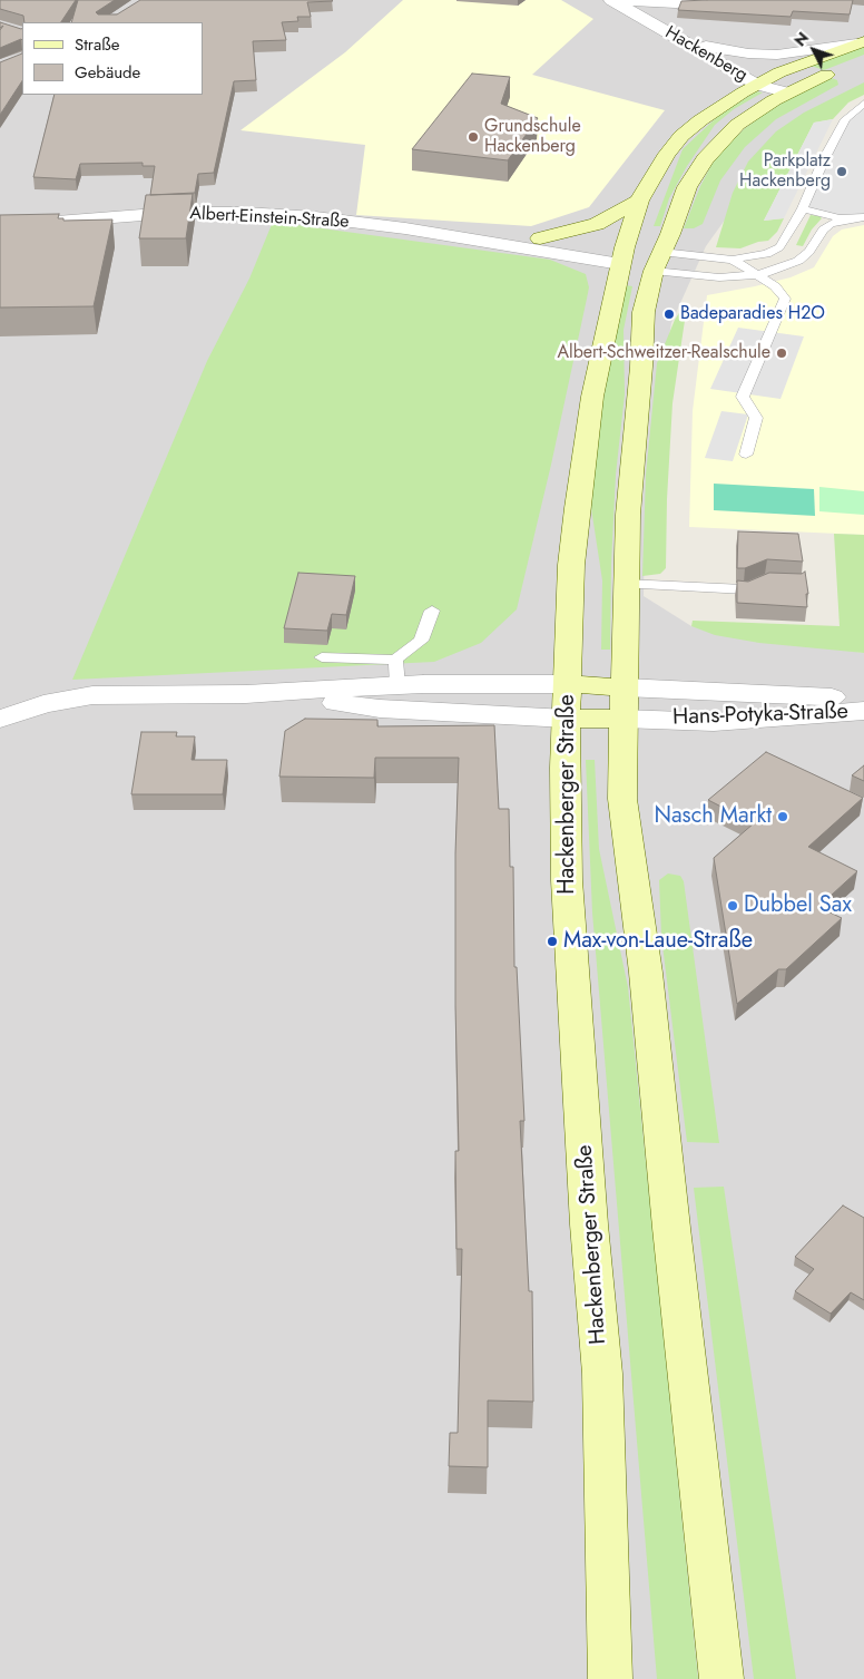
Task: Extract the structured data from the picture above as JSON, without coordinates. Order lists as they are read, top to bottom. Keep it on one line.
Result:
{"streets":{"street":["Hackenberg","Albert-Einstein-Straße","Hans-Potyka-Straße","Hackenberger Straße"]},"crossings":[["Hackenberg","Hackenberger Straße"],["Albert-Einstein-Straße","Hackenberger Straße"]],"places":["Grundschule Hackenberg","Parkplatz Hackenberg","Badeparadies H2O","Albert-Schweitzer-Realschule","Nasch Markt","Dubbel Sax","Max-von-Laue-Straße"],"legend":["Straße","Gebäude"],"north":"top left"}
